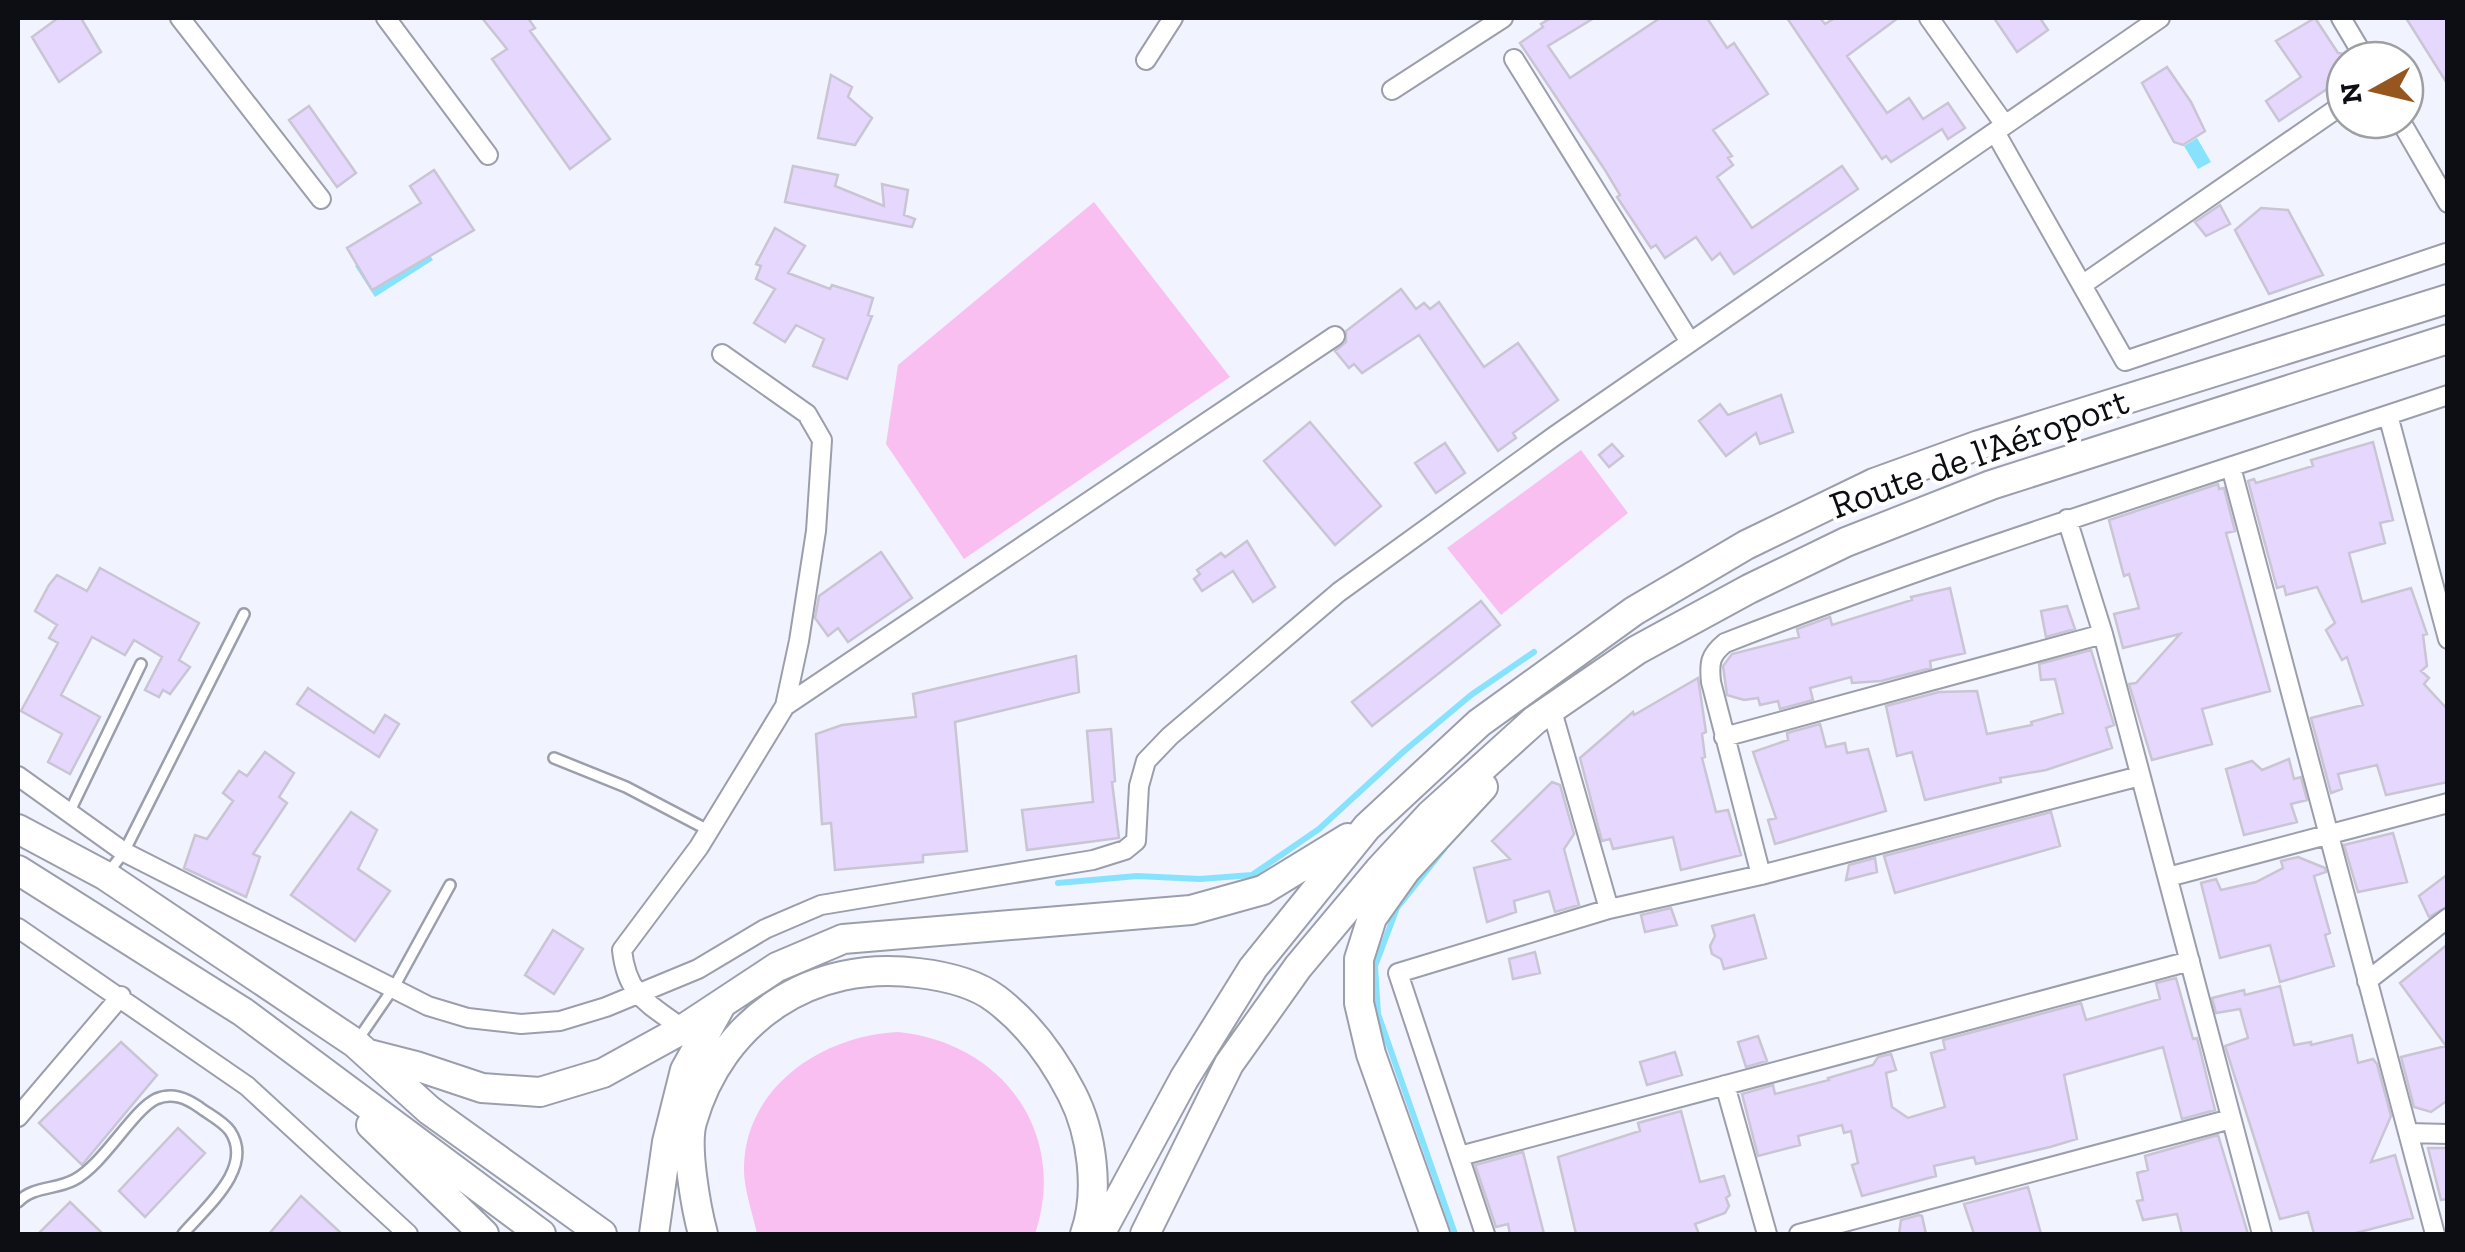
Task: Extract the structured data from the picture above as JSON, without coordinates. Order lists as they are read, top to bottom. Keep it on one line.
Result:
{"streets":{"highway":["Route de l'Aéroport"]},"north":"left"}
